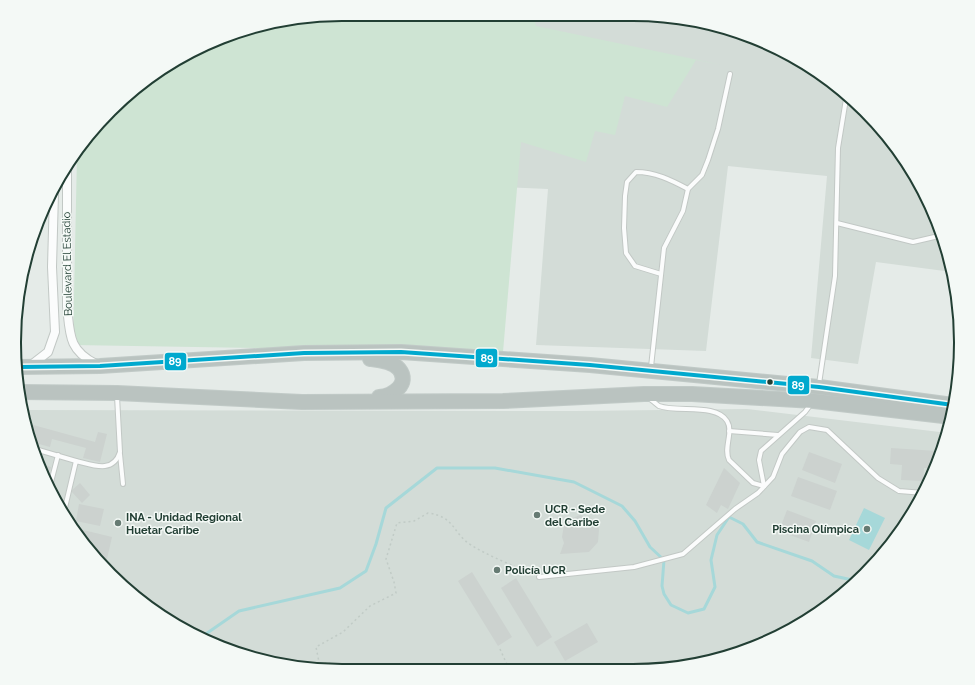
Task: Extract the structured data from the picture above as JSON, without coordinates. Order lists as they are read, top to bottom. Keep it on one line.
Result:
{"streets":{"street":["Boulevard El Estadio"]},"places":["UCR - Sede del Caribe","INA - Unidad Regional Huetar Caribe","Piscina Olímpica","Policía UCR"],"lines":["transit line 89"]}
